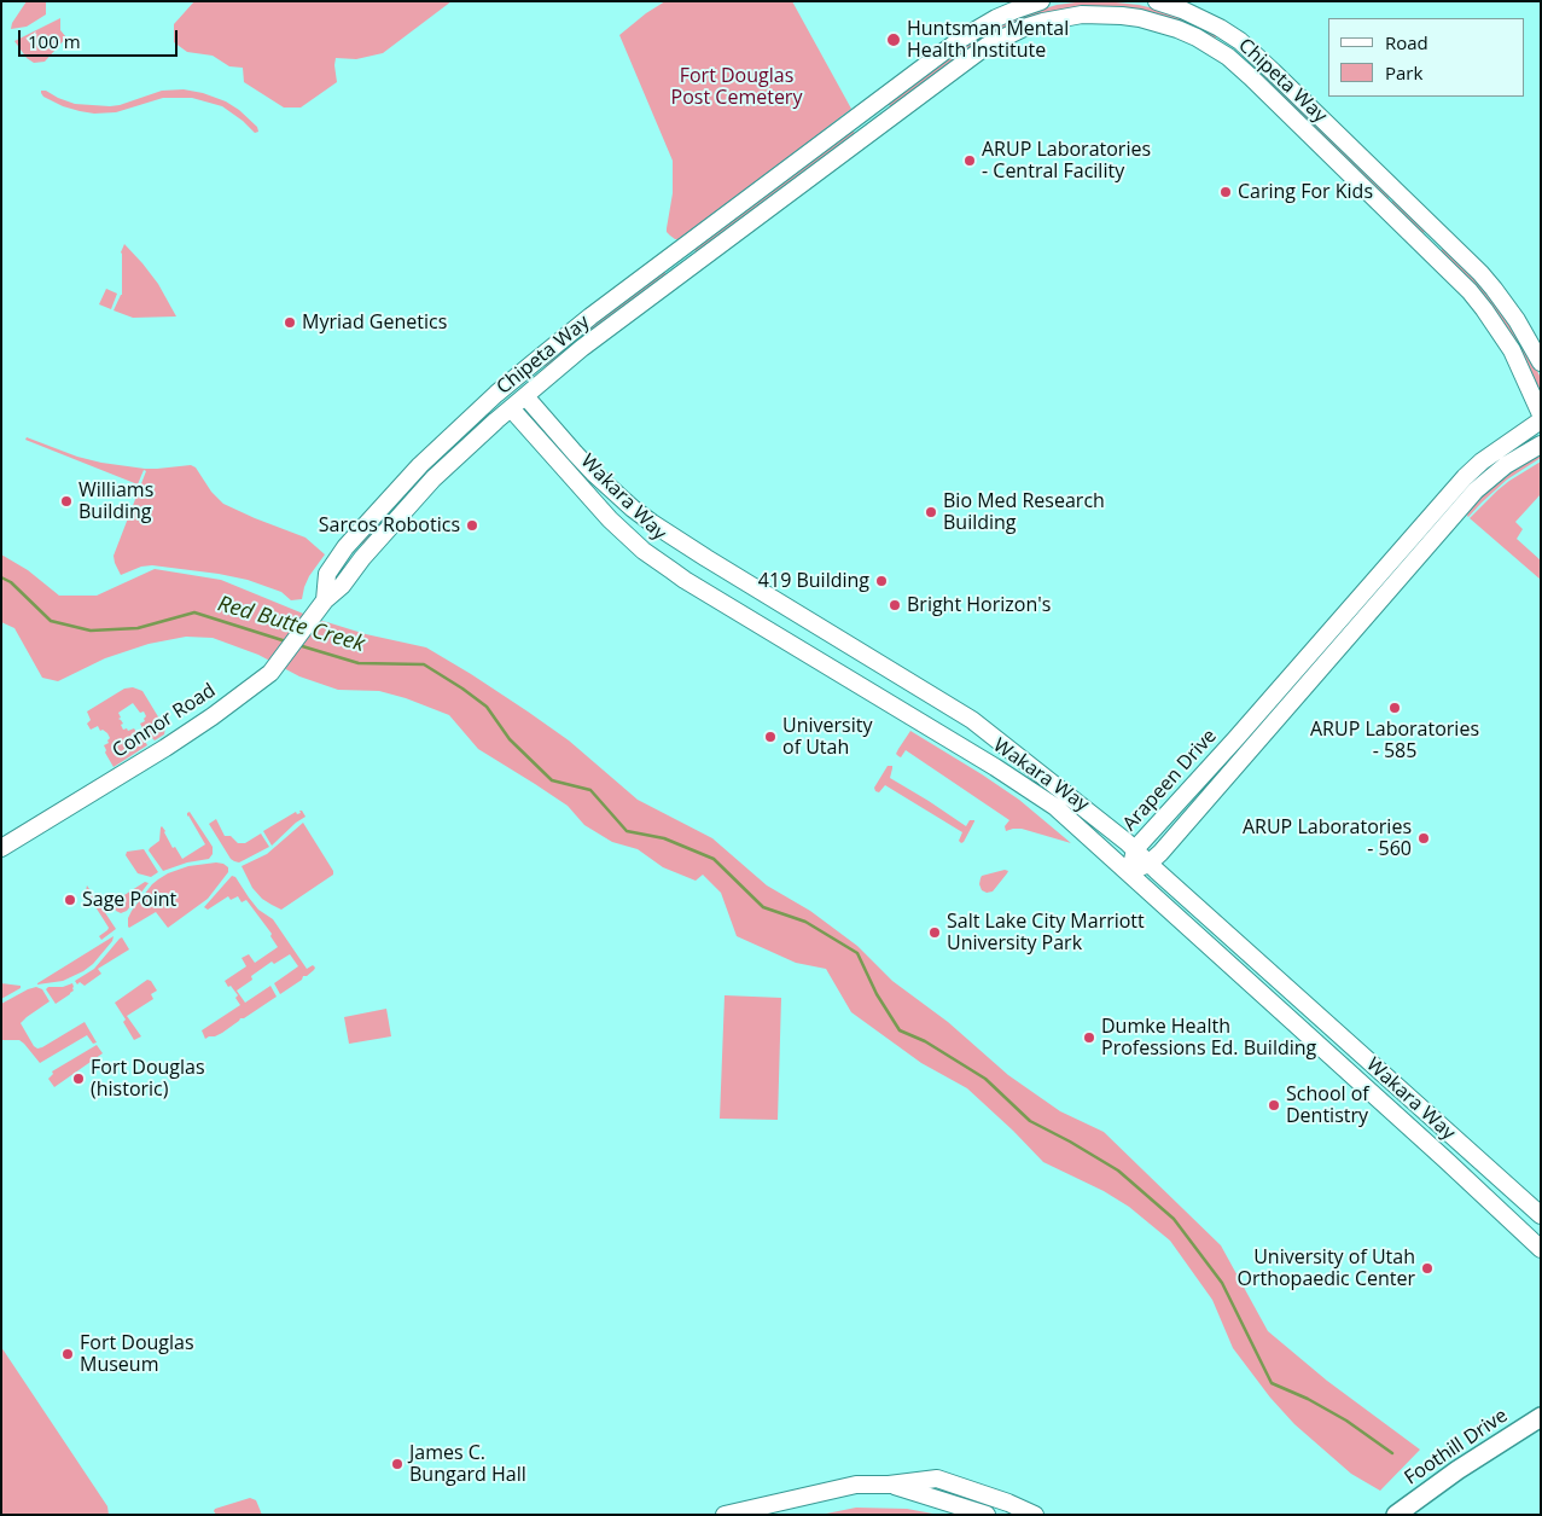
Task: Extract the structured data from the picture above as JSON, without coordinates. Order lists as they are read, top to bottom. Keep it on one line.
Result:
{"streets":{"main road":["Foothill Drive"],"street":["Chipeta Way","Wakara Way","Connor Road","Arapeen Drive"]},"crossings":[["Chipeta Way","Wakara Way"],["Chipeta Way","Connor Road"],["Wakara Way","Arapeen Drive"]],"water":["Red Butte Creek"],"parks":["Fort Douglas Post Cemetery"],"places":["Huntsman Mental Health Institute","ARUP Laboratories - Central Facility","Caring For Kids","Myriad Genetics","Williams Building","Bio Med Research Building","Sarcos Robotics","419 Building","Bright Horizon's","ARUP Laboratories - 585","University of Utah","ARUP Laboratories - 560","Sage Point","Salt Lake City Marriott University Park","Dumke Health Professions Ed. Building","Fort Douglas (historic)","School of Dentistry","University of Utah Orthopaedic Center","Fort Douglas Museum","James C. Bungard Hall"],"legend":["Road","Park"],"scale_bar":"100 m"}
